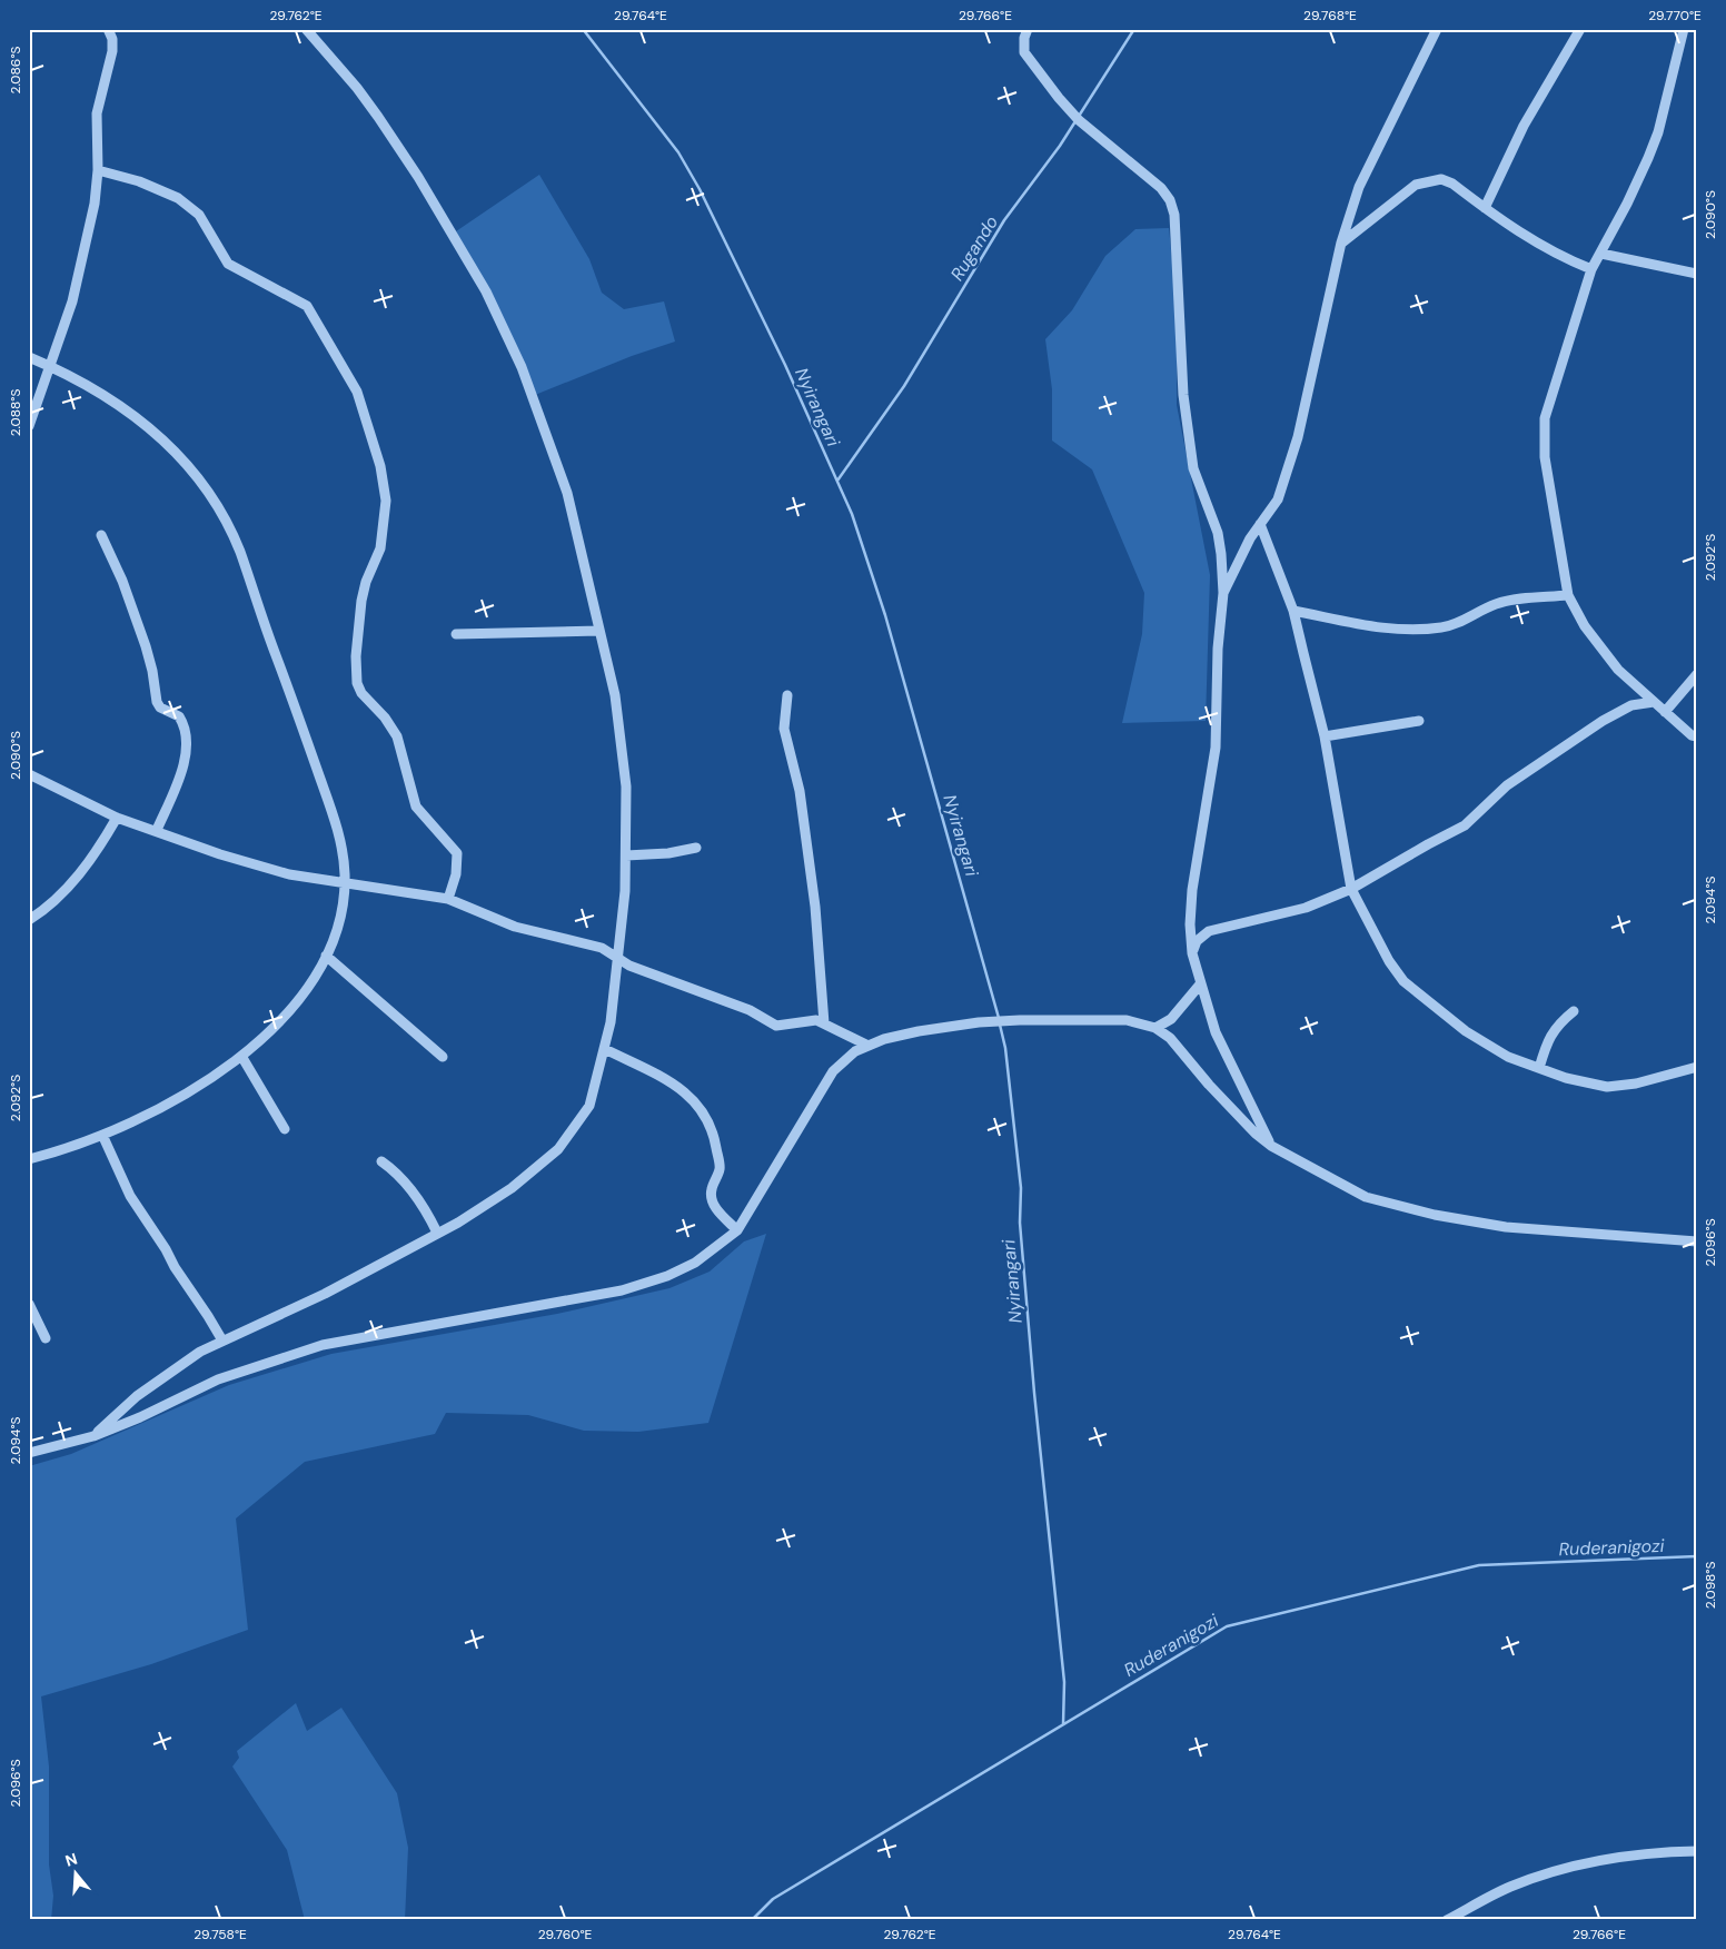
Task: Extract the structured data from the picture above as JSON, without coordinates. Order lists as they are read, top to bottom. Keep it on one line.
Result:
{"water":["Rugando","Nyirangari","Ruderanigozi"],"north":"top","coordinates":["29.762°E","29.764°E","29.766°E","29.768°E","29.770°E","2.086°S","2.090°S","2.088°S","2.092°S","2.094°S","2.096°S","2.098°S","29.758°E","29.760°E"]}
